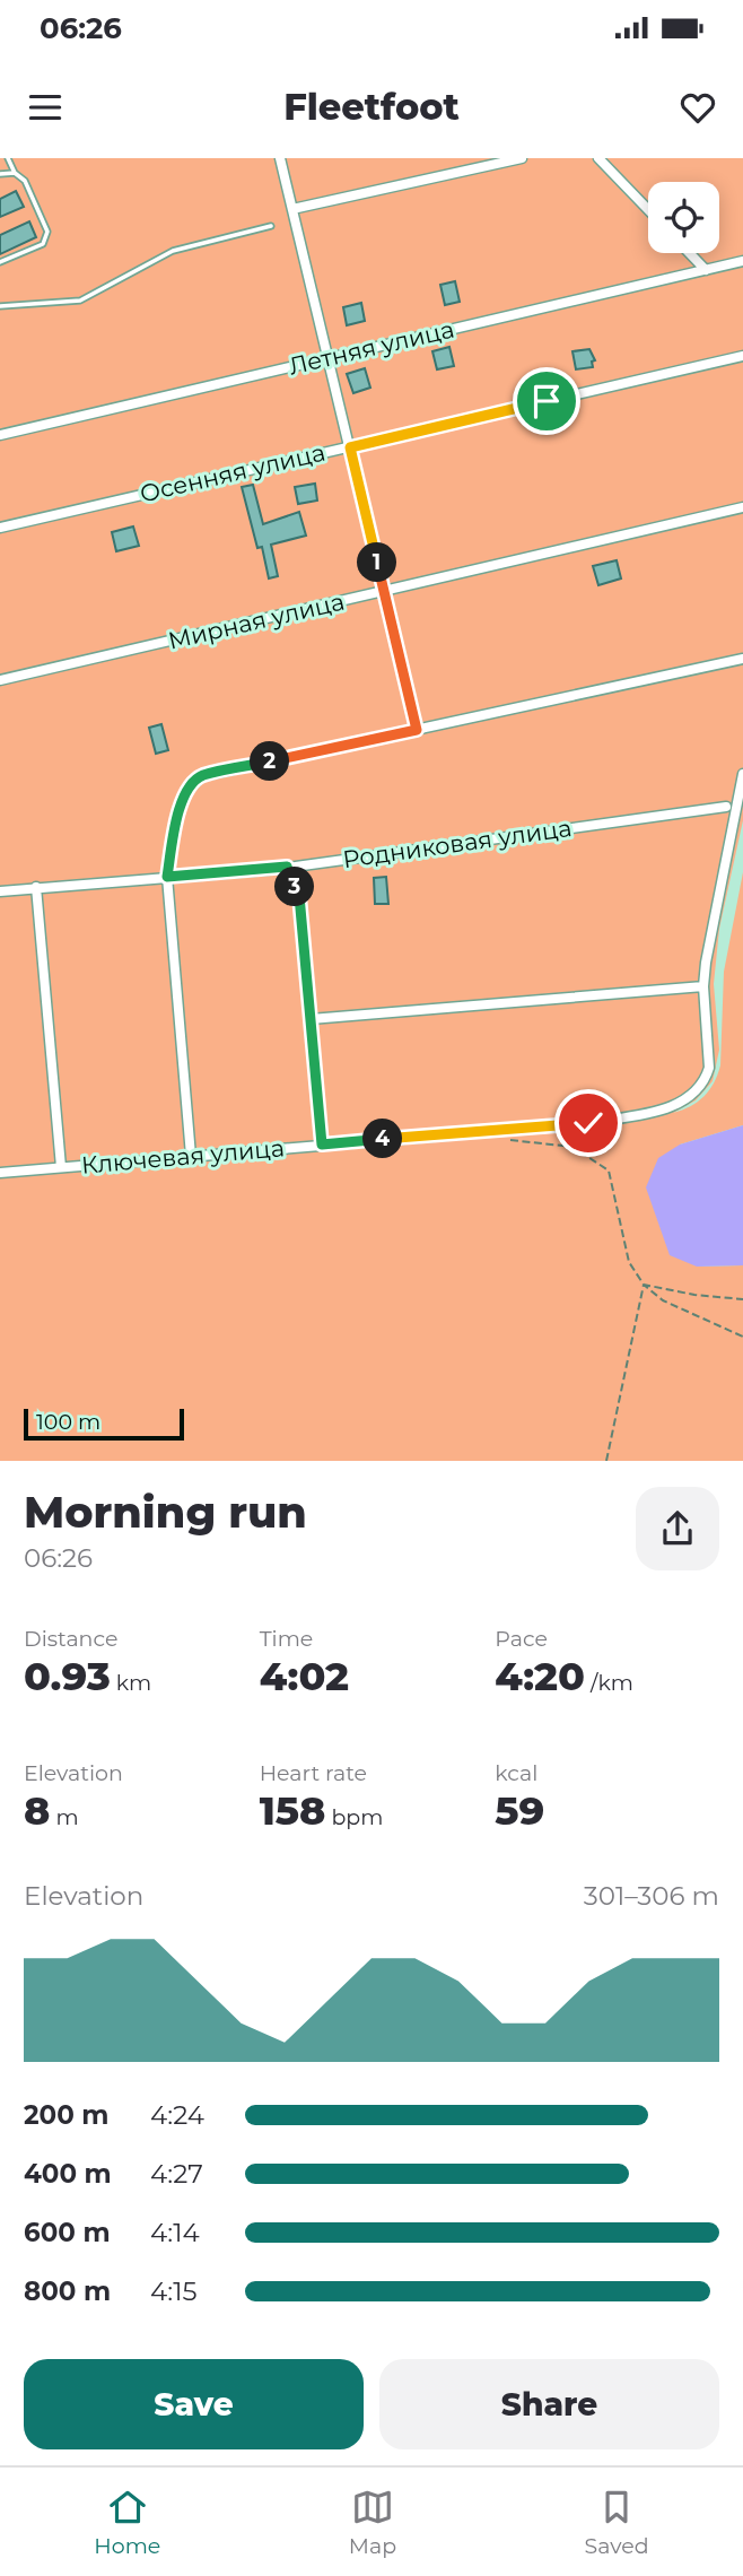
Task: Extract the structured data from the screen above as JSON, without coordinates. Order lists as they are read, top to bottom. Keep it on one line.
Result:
{"streets":{"street":["Летняя улица","Осенняя улица","Мирная улица","Родниковая улица","Ключевая улица"]},"scale_bar":"100 m","page":{"status":"06:26","header":"Fleetfoot","pins":["1","2","3","4"],"scale":"100 m","heading":["Morning run","06:26"],"stats":[["Distance","0.93 km"],["Time","4:02"],["Pace","4:20 /km"],["Elevation","8 m"],["Heart rate","158 bpm"],["kcal","59"]],"chart":["Elevation","301–306 m"],"list":[{"name":"200 m","note":"4:24"},{"name":"400 m","note":"4:27"},{"name":"600 m","note":"4:14"},{"name":"800 m","note":"4:15"}],"buttons":["Save","Share"],"tabs":["Home","Map","Saved"]}}
